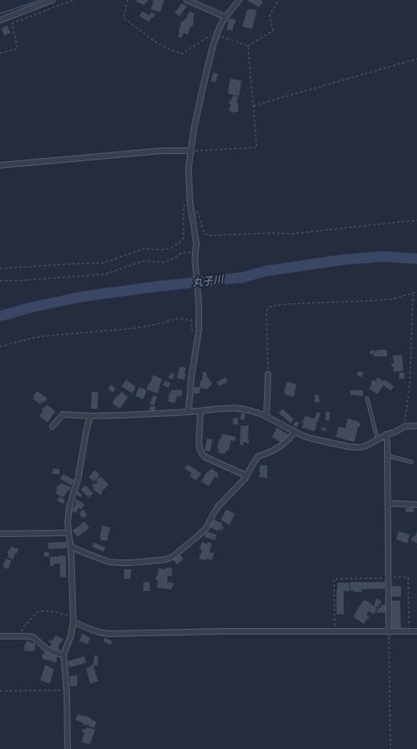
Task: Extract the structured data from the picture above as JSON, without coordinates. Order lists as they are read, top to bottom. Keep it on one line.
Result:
{"water":["丸子川"]}
